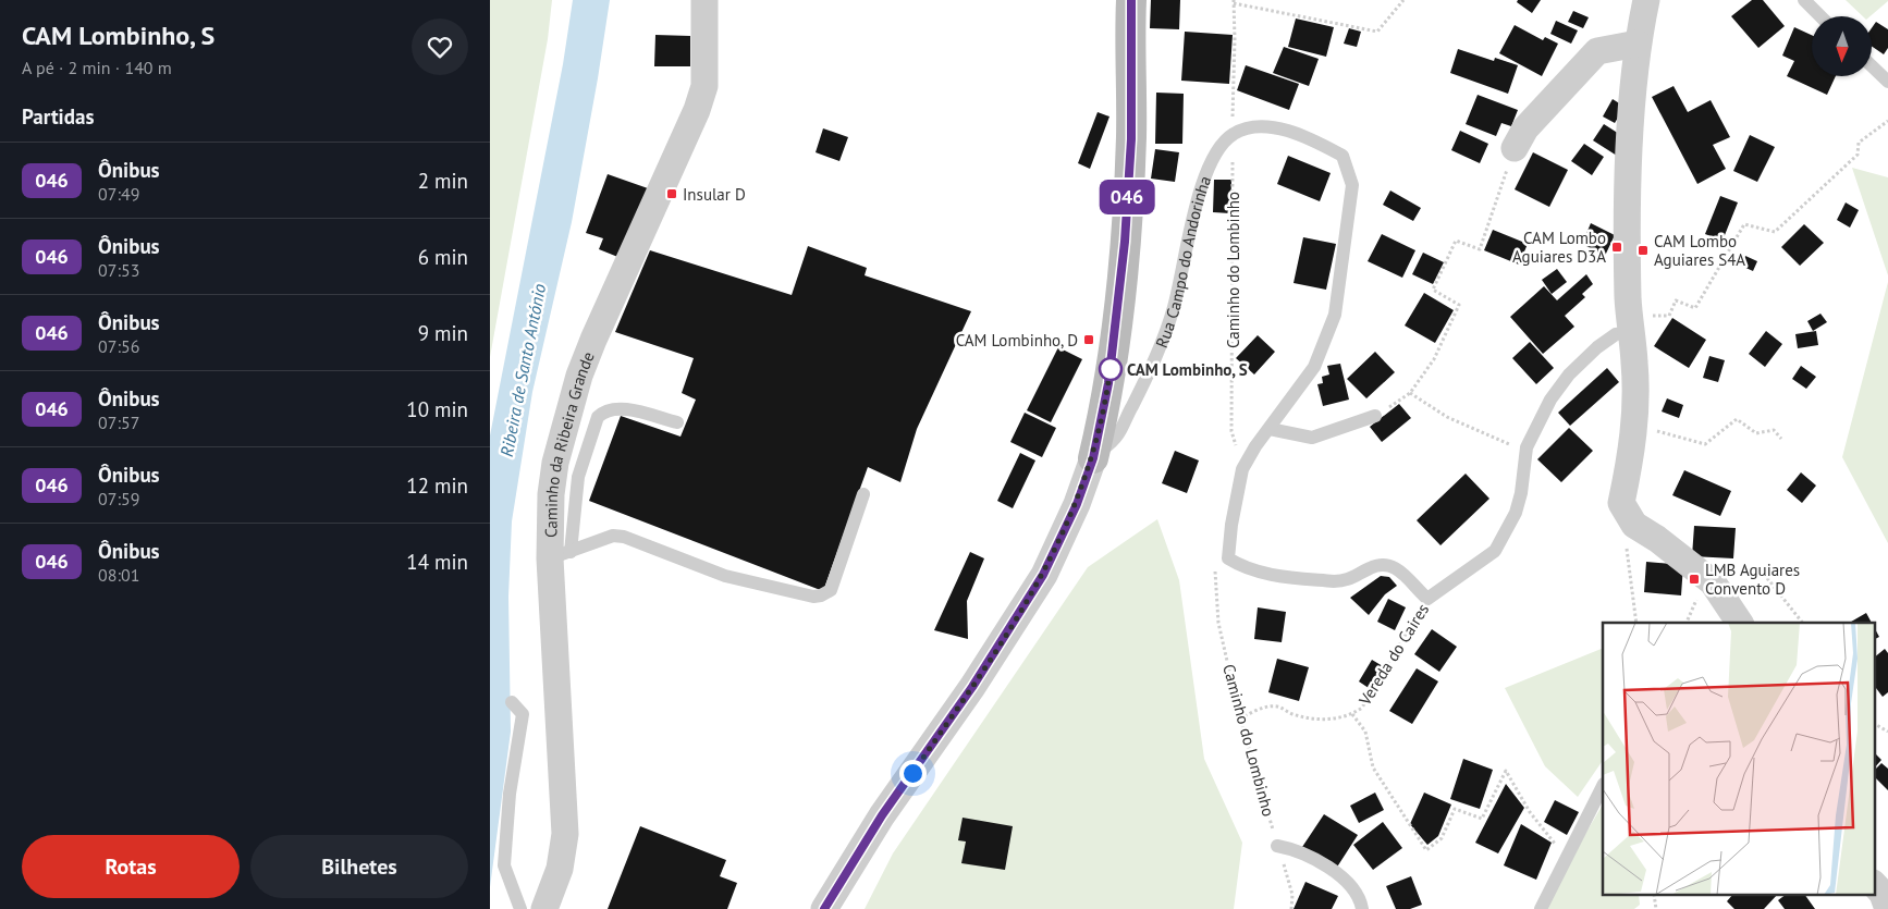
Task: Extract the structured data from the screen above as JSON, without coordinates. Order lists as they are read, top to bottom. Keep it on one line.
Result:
{"streets":{"street":["Rua Campo do Andorinha","Caminho da Ribeira Grande"],"lane":["Vereda do Caires"],"path":["Caminho do Lombinho"]},"crossings":[["Rua Campo do Andorinha","Caminho do Lombinho"],["Caminho do Lombinho","Vereda do Caires"]],"water":["Ribeira de Santo António"],"places":{"transit":["Insular D","CAM Lombo Aguiares D3A","CAM Lombo Aguiares S4A","CAM Lombinho, D","LMB Aguiares Convento D"],"other":["CAM Lombinho, S"]},"lines":["bus line 046"],"north":"bottom","page":{"heading":[["CAM Lombinho, S","A pé · 2 min · 140 m"],"Partidas"],"on_map":"046","list":[{"mark":"046","name":"Ônibus","note":"07:49","value":"2 min"},{"mark":"046","name":"Ônibus","note":"07:53","value":"6 min"},{"mark":"046","name":"Ônibus","note":"07:56","value":"9 min"},{"mark":"046","name":"Ônibus","note":"07:57","value":"10 min"},{"mark":"046","name":"Ônibus","note":"07:59","value":"12 min"},{"mark":"046","name":"Ônibus","note":"08:01","value":"14 min"}],"buttons":["Rotas","Bilhetes"]}}
